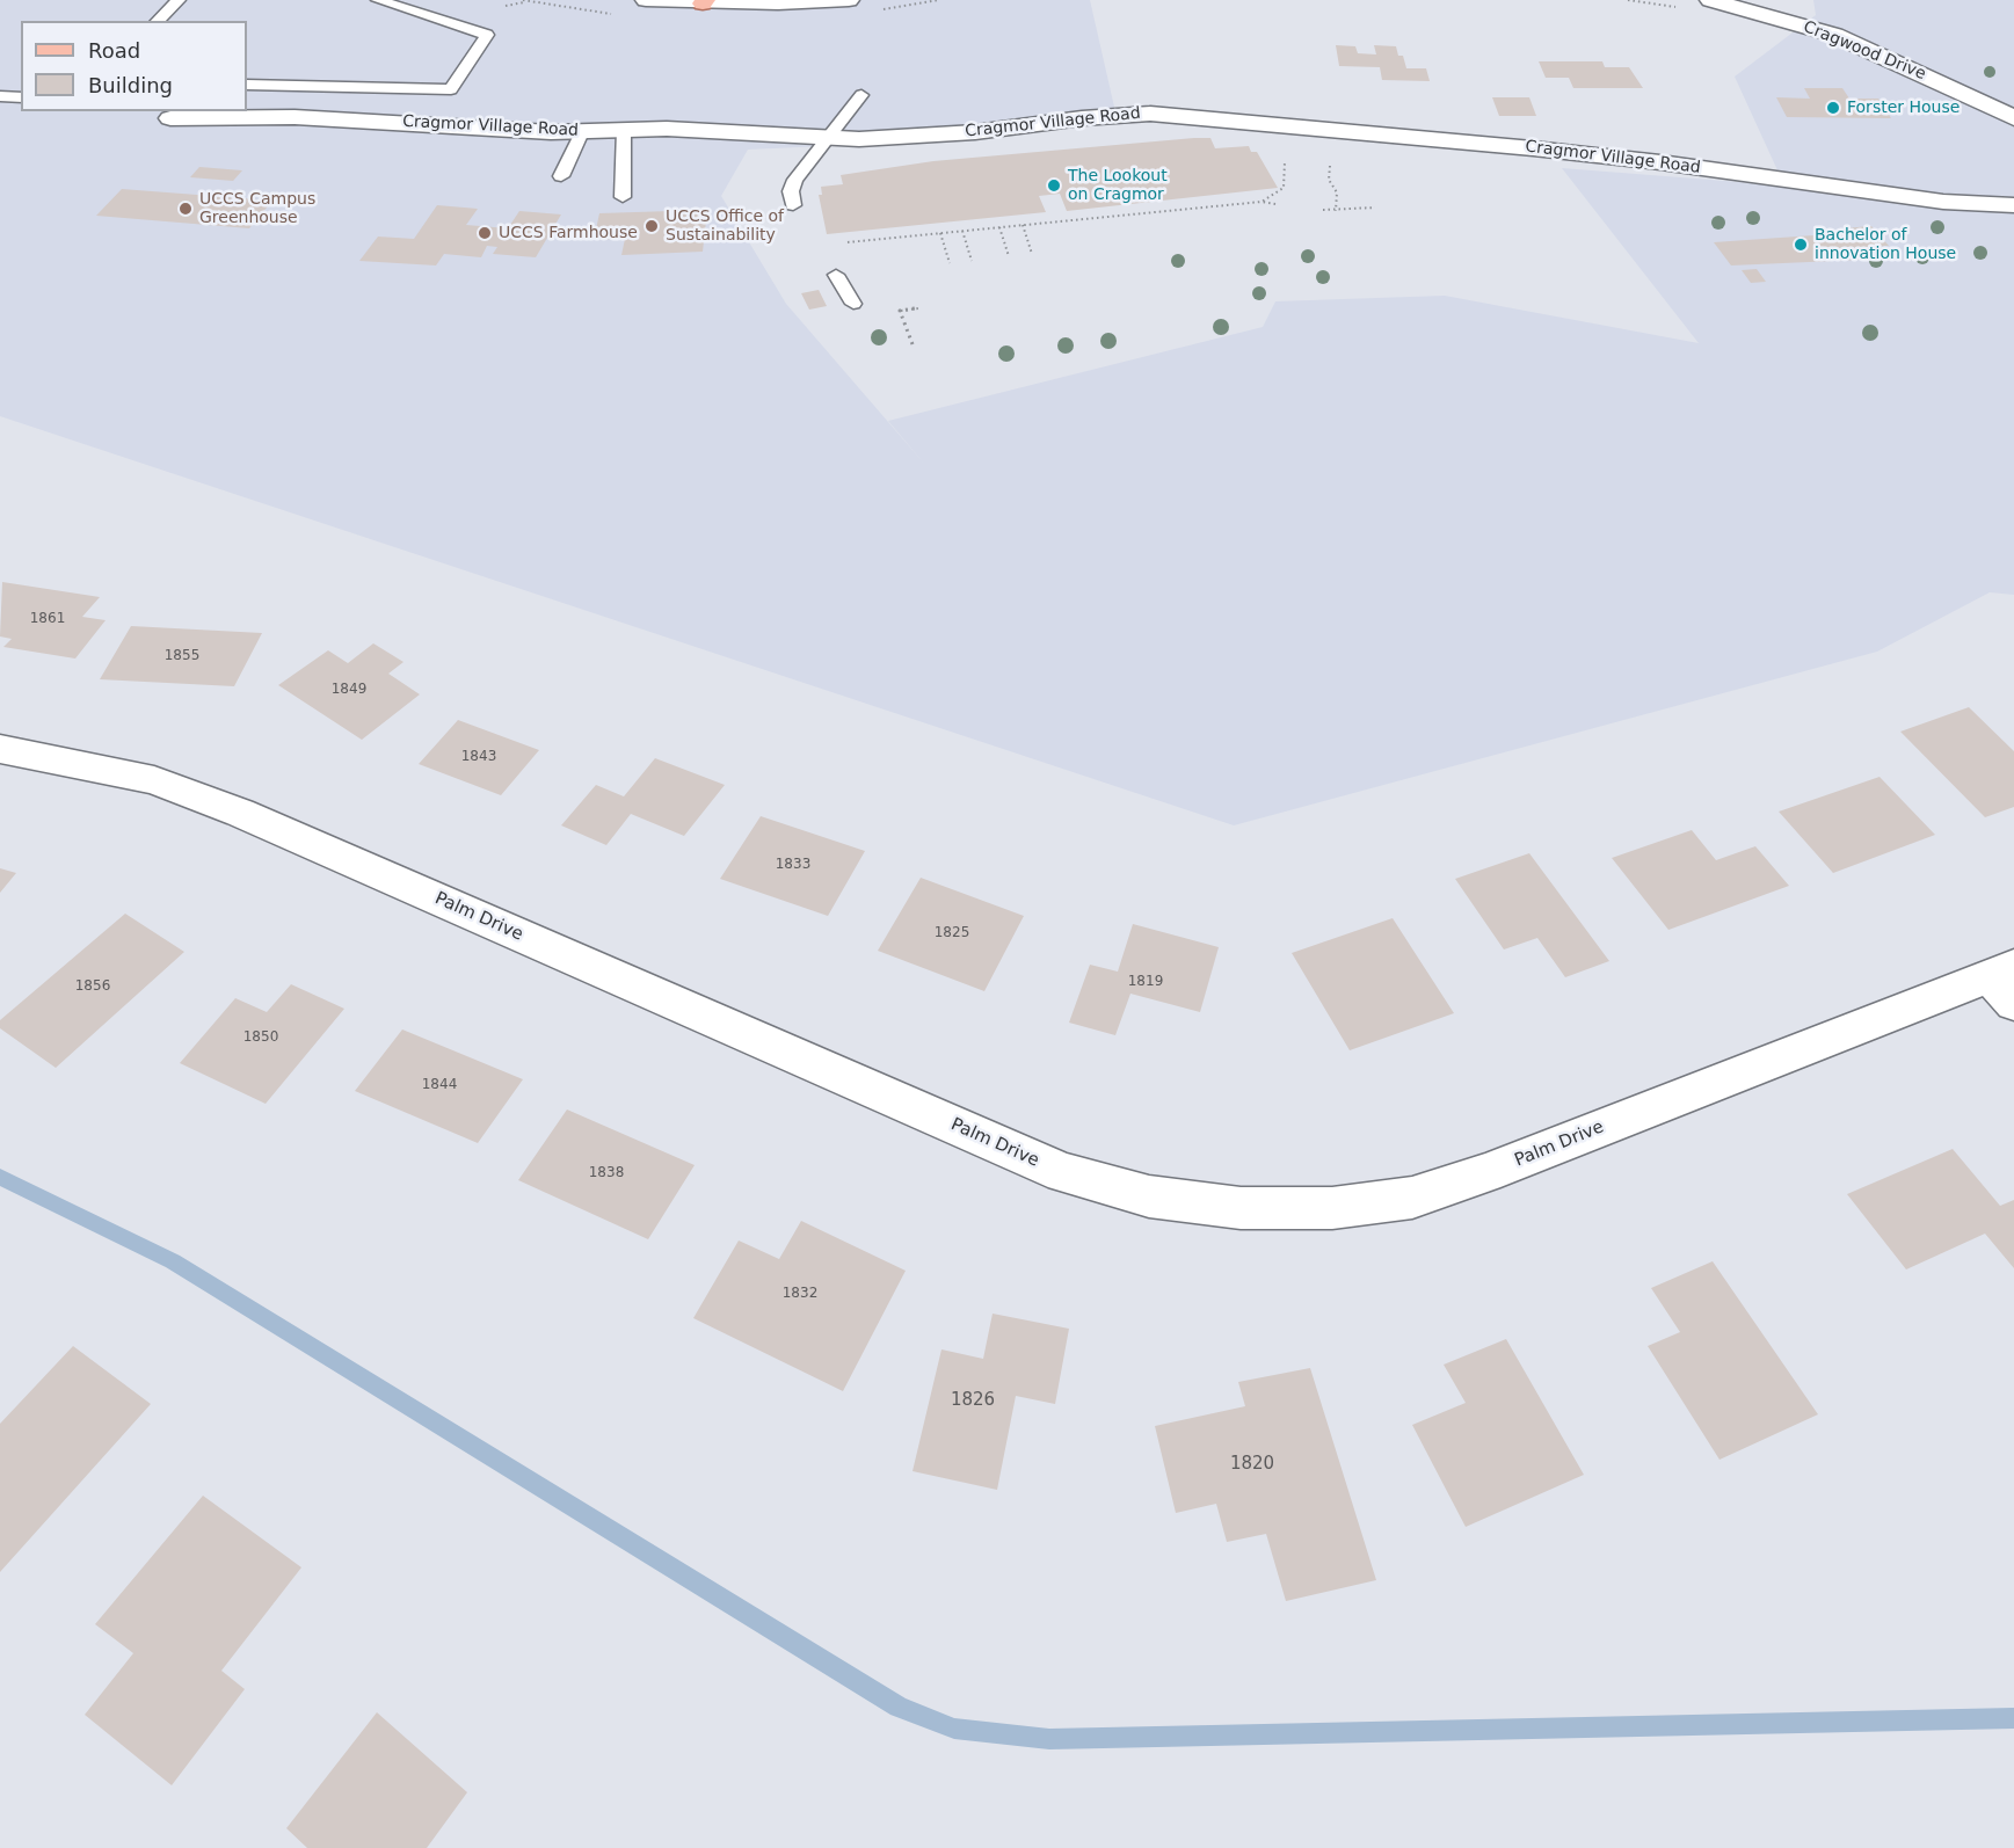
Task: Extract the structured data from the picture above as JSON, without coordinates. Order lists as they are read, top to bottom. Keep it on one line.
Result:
{"streets":{"street":["Cragwood Drive","Cragmor Village Road","Palm Drive"]},"places":["Forster House","The Lookout on Cragmor","UCCS Campus Greenhouse","UCCS Office of Sustainability","UCCS Farmhouse","Bachelor of innovation House"],"house_numbers":["1861","1855","1849","1843","1833","1825","1819","1856","1850","1844","1838","1832","1826","1820"],"legend":["Road","Building"]}
